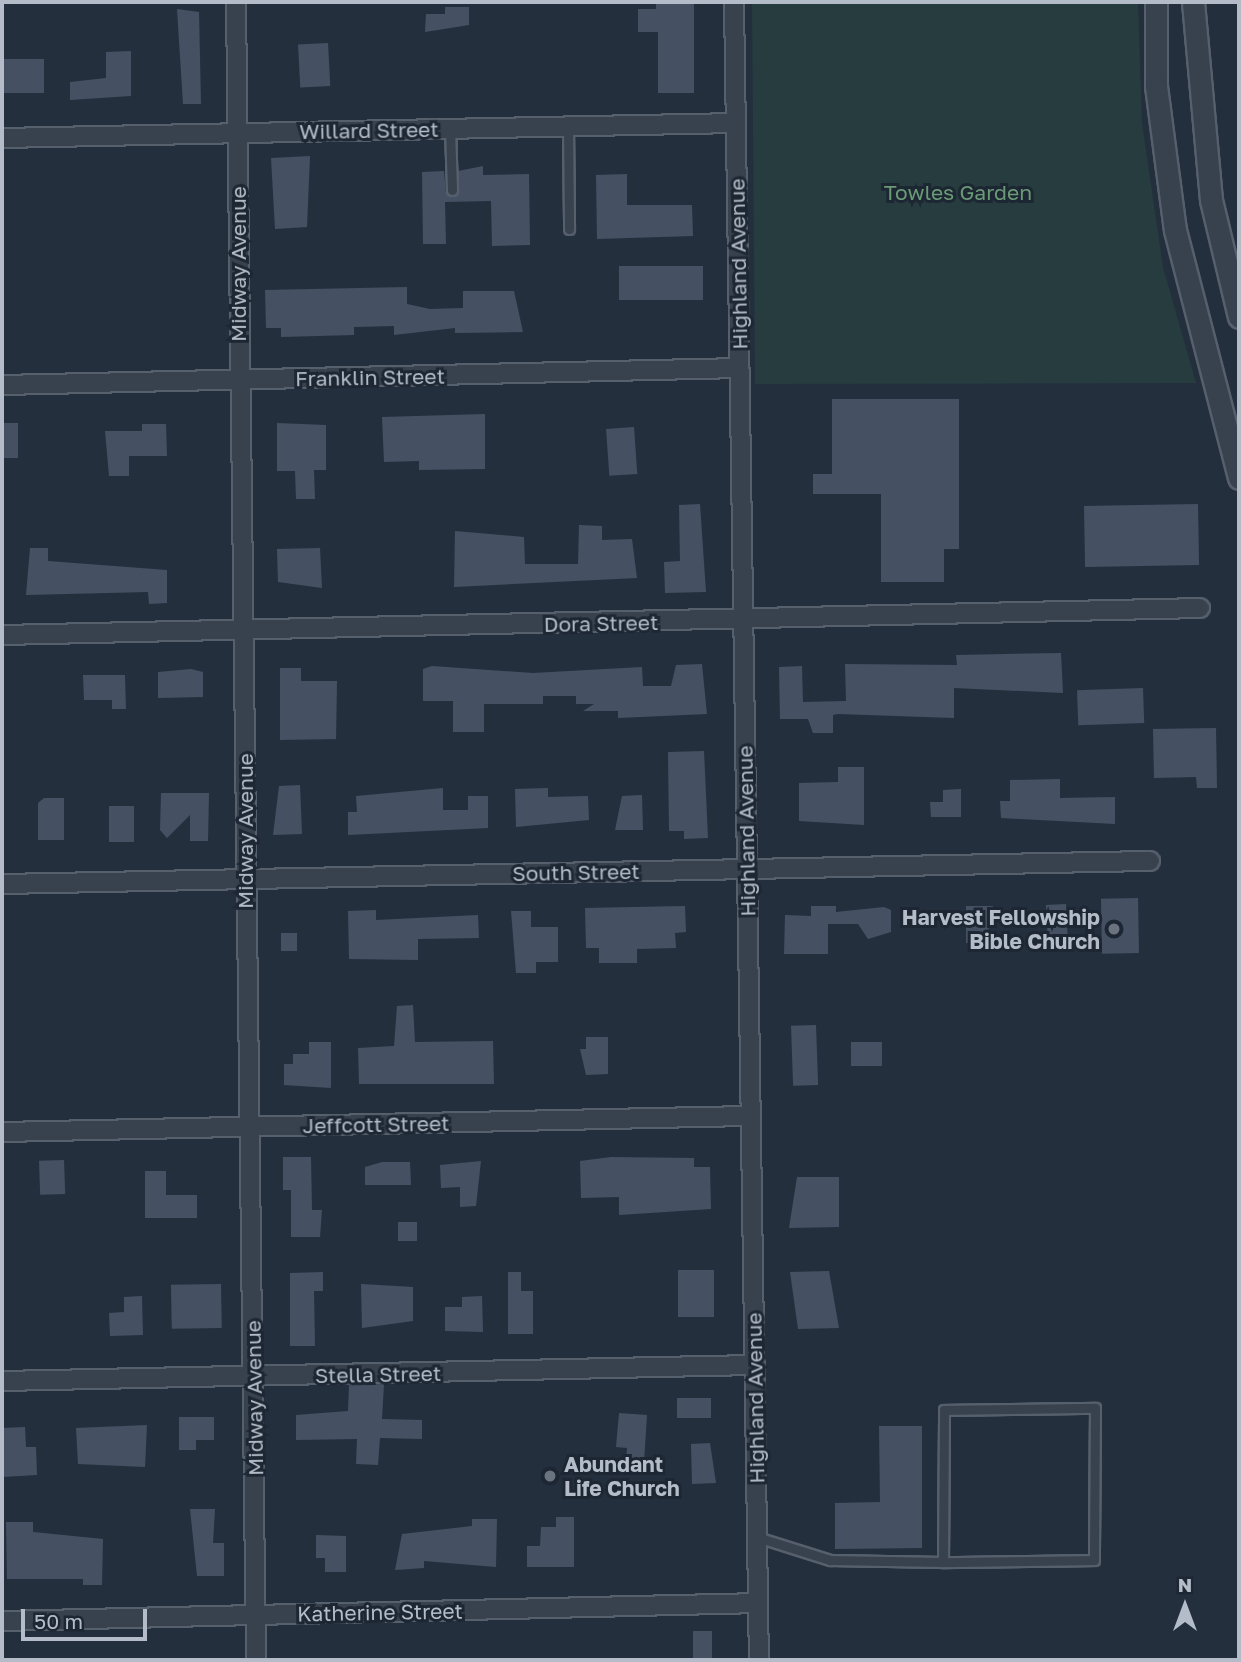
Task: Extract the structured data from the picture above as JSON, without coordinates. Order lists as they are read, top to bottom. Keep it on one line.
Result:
{"streets":{"street":["Willard Street","Midway Avenue","Highland Avenue","Franklin Street","Dora Street","South Street","Jeffcott Street","Stella Street","Katherine Street"]},"crossings":[["Willard Street","Midway Avenue"],["Willard Street","Highland Avenue"],["Midway Avenue","Franklin Street"],["Midway Avenue","Dora Street"],["Midway Avenue","South Street"],["Midway Avenue","Jeffcott Street"],["Midway Avenue","Stella Street"],["Midway Avenue","Katherine Street"],["Highland Avenue","Franklin Street"],["Highland Avenue","Dora Street"],["Highland Avenue","South Street"],["Highland Avenue","Jeffcott Street"],["Highland Avenue","Stella Street"],["Highland Avenue","Katherine Street"]],"parks":["Towles Garden"],"places":["Harvest Fellowship Bible Church","Abundant Life Church"],"scale_bar":"50 m","north":"top"}
